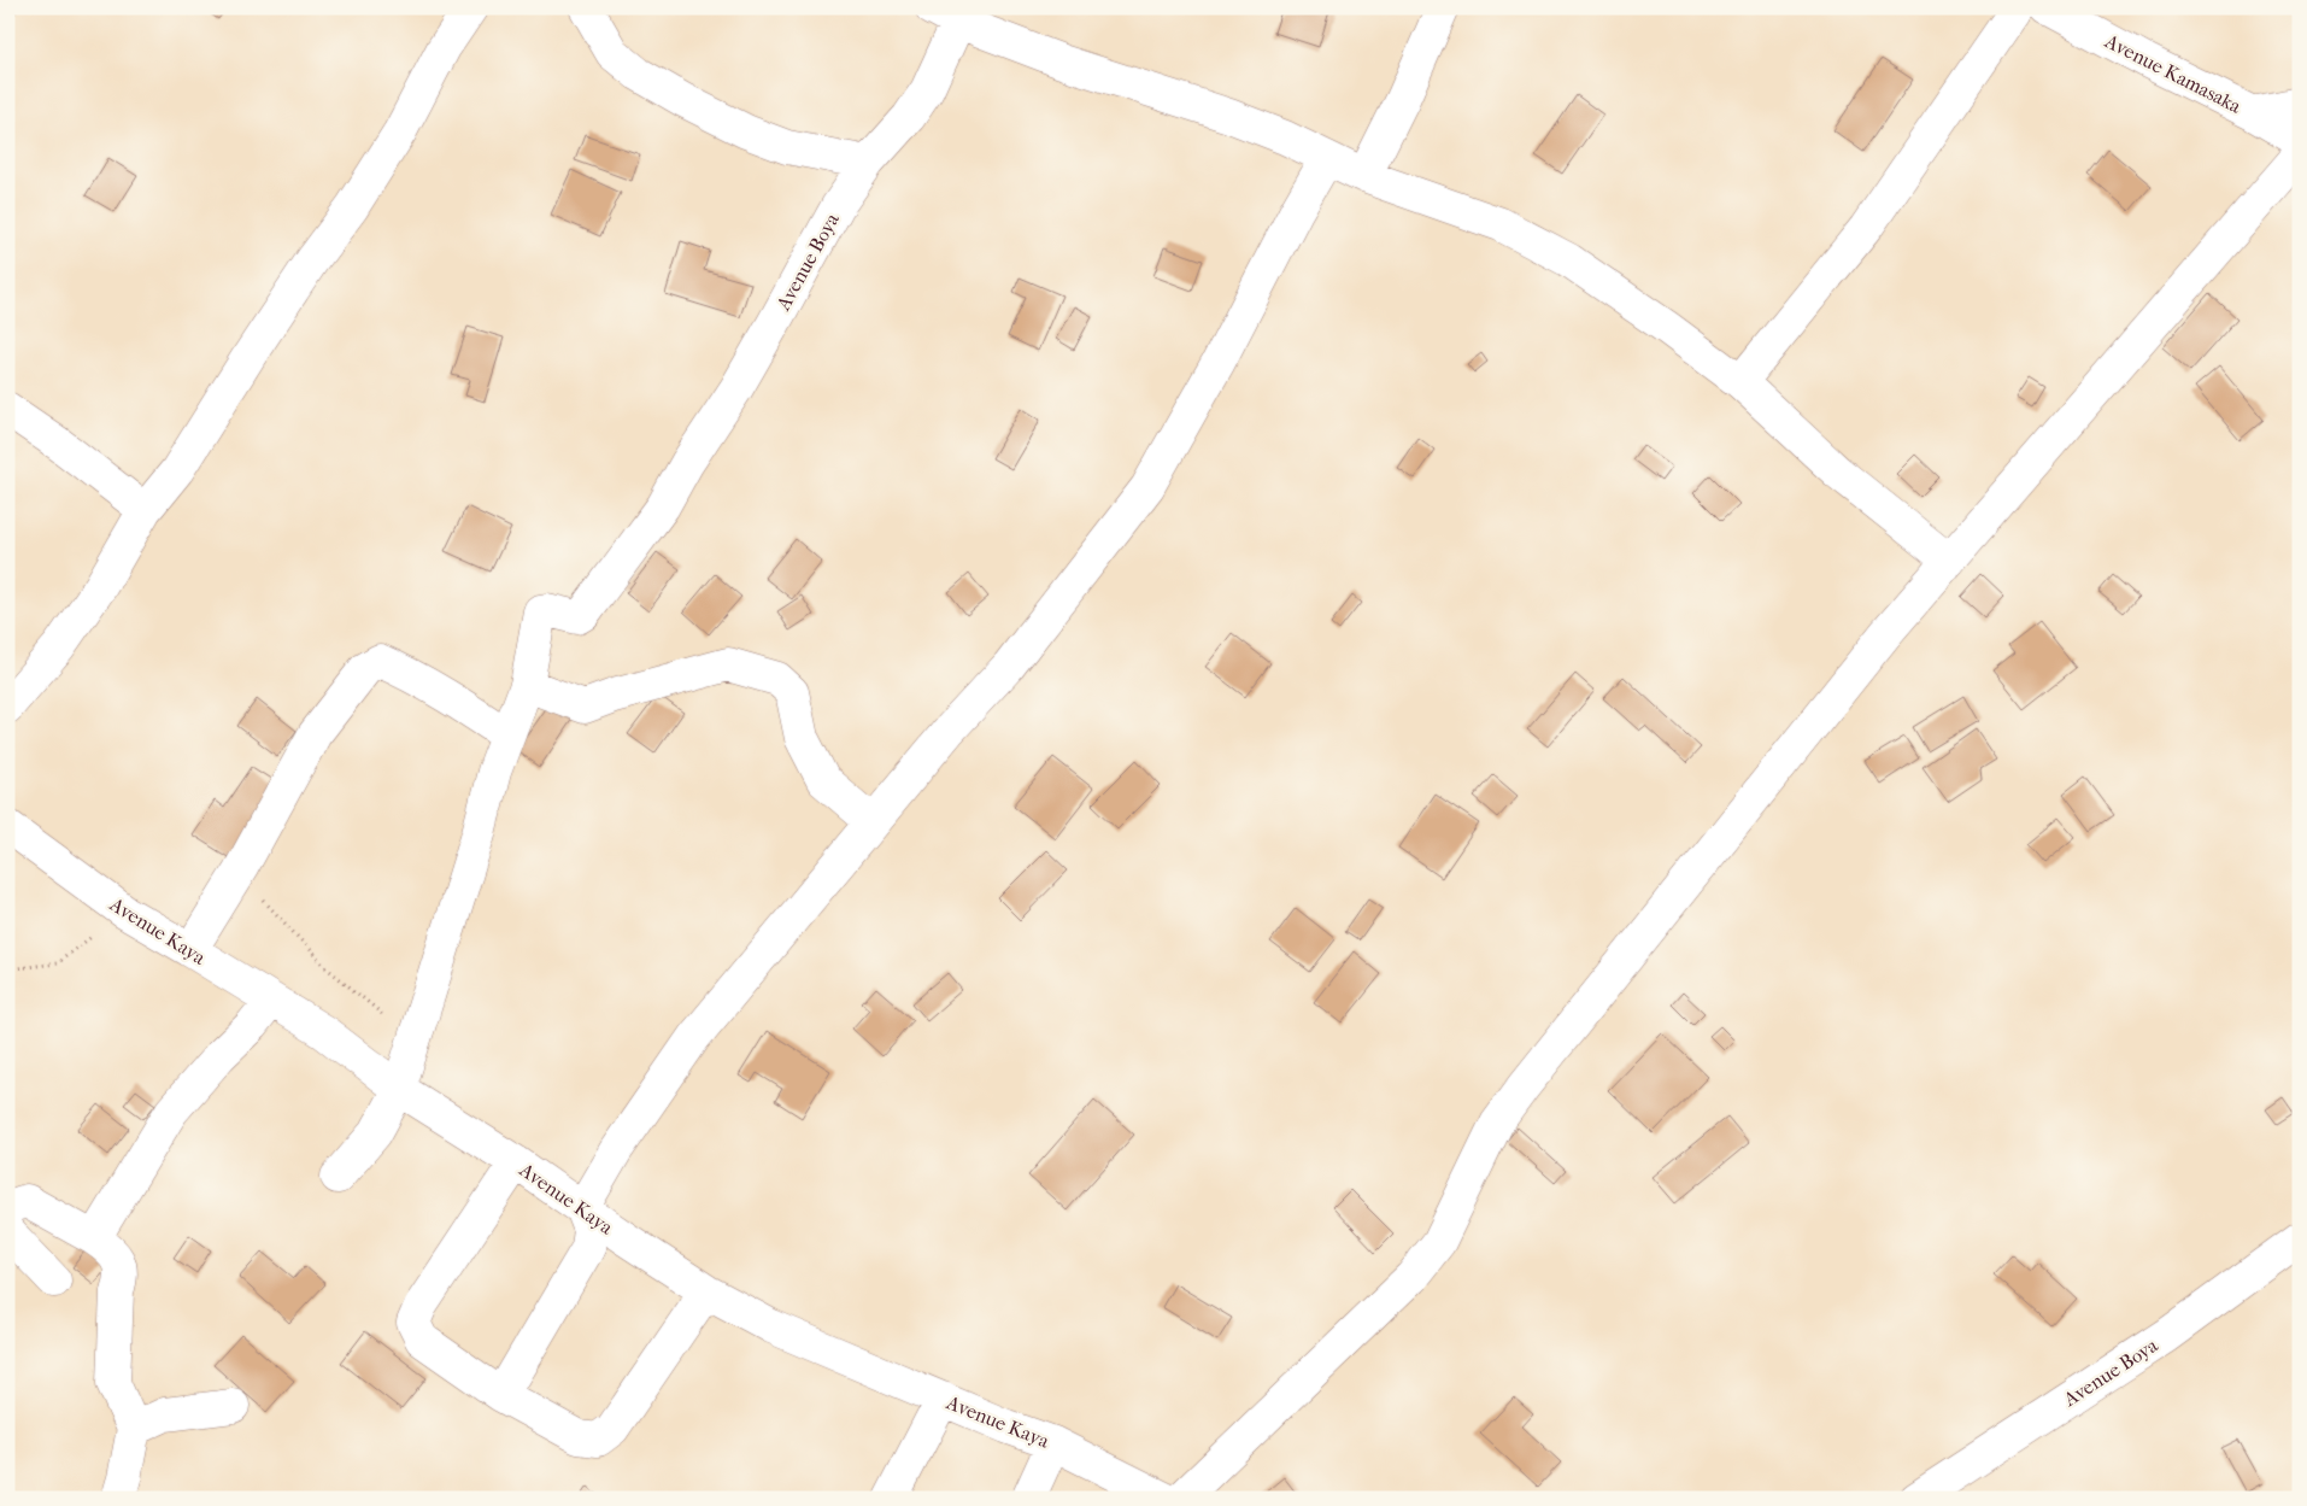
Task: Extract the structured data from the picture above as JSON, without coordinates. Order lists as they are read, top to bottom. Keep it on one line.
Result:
{"streets":{"street":["Avenue Kamasaka","Avenue Boya","Avenue Kaya"]}}
